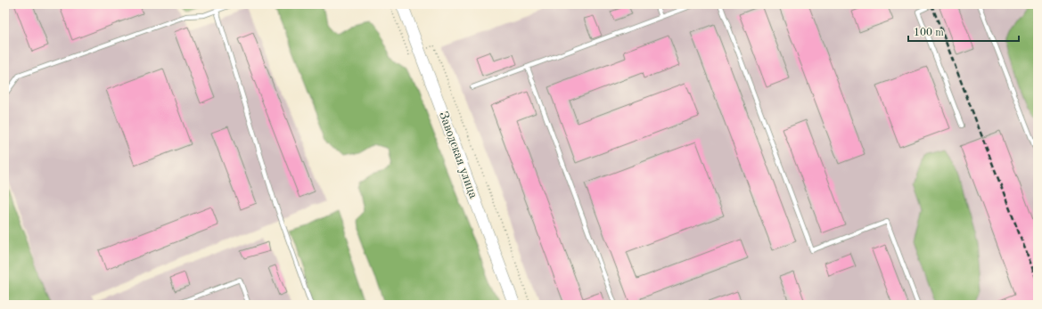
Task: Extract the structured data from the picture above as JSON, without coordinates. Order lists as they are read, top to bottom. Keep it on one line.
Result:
{"streets":{"main road":["Заводская улица"]},"scale_bar":"100 m"}
